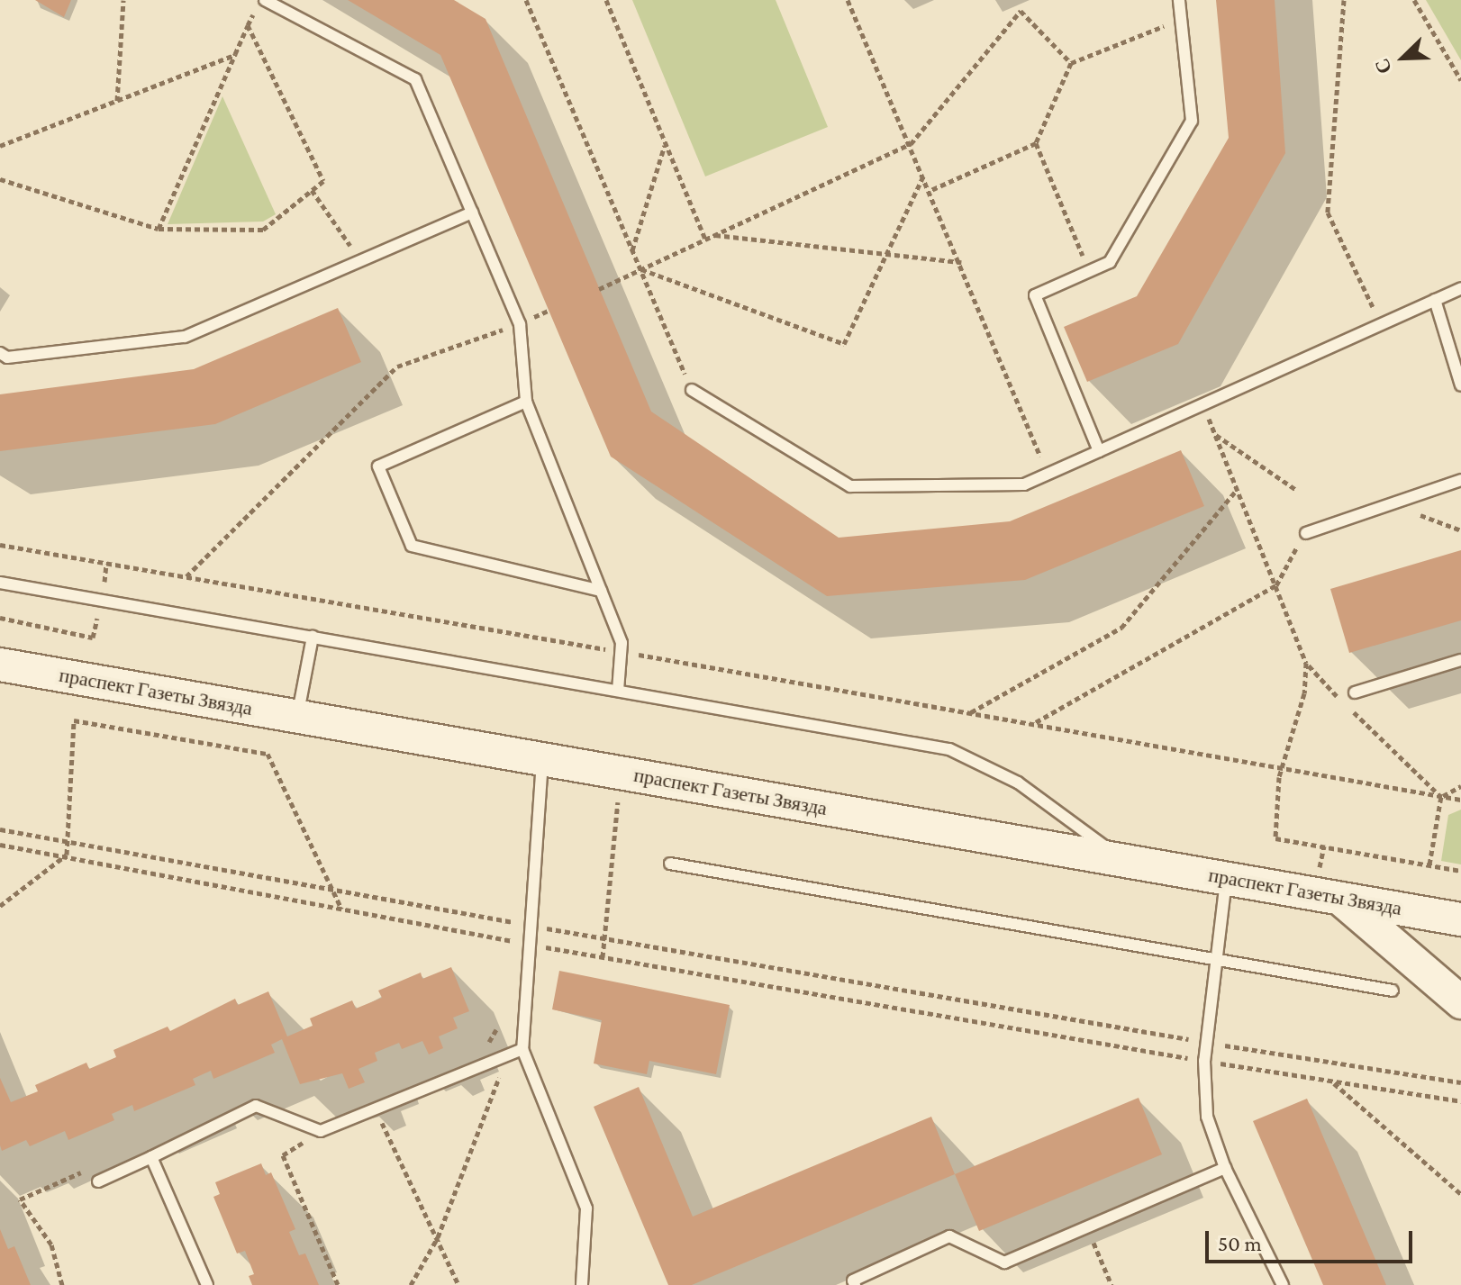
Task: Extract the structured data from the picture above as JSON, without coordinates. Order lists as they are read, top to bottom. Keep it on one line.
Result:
{"streets":{"main road":["праспект Газеты Звязда"]},"scale_bar":"50 m","north":"bottom left"}
